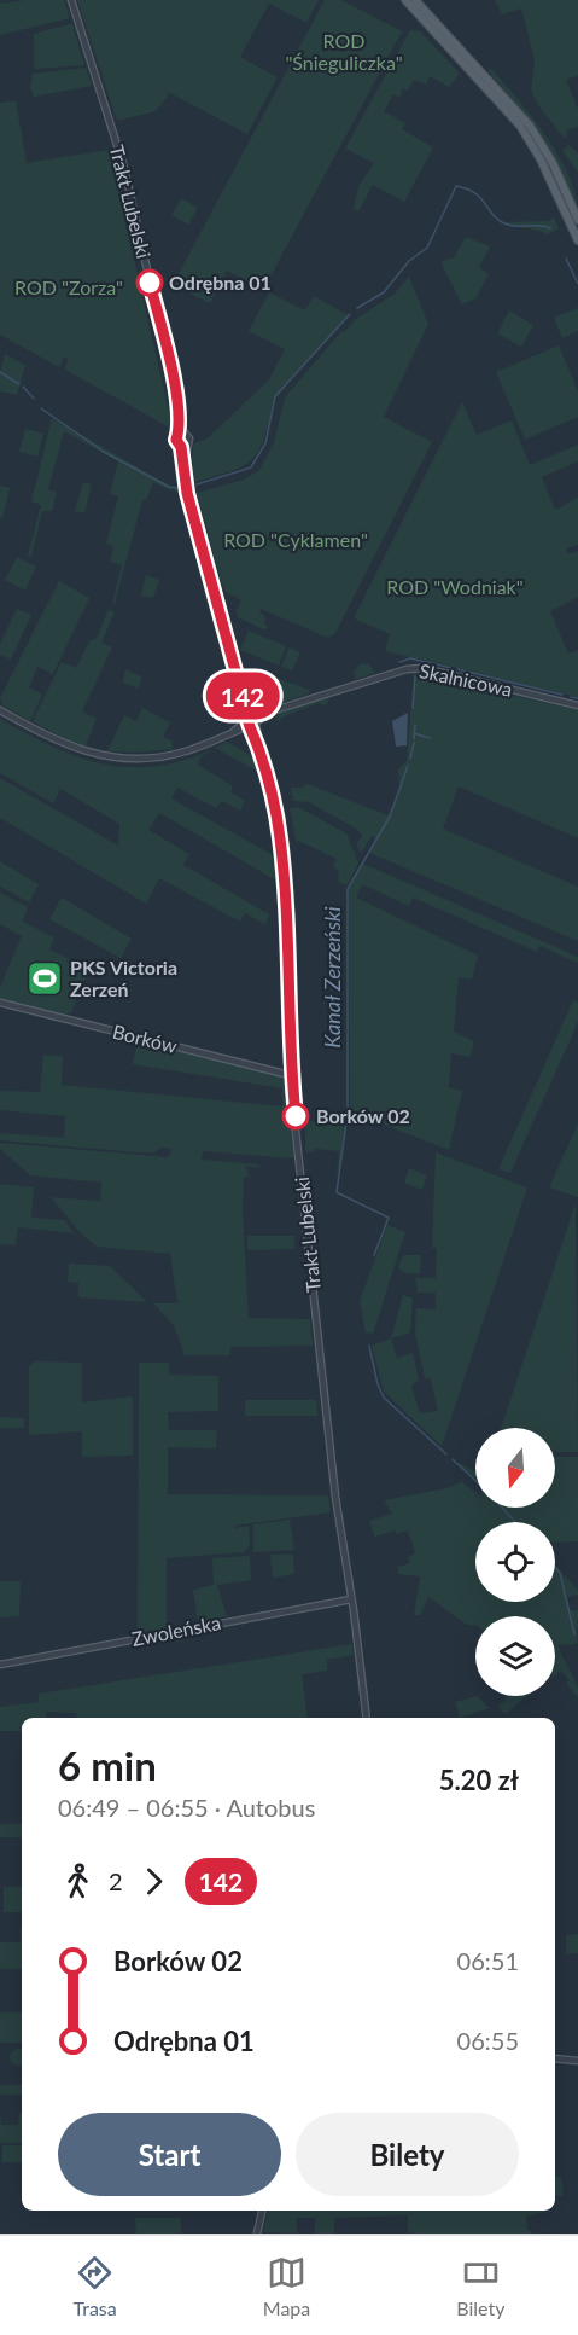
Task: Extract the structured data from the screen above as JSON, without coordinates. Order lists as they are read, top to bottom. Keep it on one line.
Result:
{"streets":{"street":["Trakt Lubelski","Skalnicowa","Borków","Zwoleńska"]},"crossings":[["Trakt Lubelski","Skalnicowa"],["Trakt Lubelski","Borków"],["Trakt Lubelski","Zwoleńska"]],"water":["Kanał Zerzeński"],"parks":["ROD \"Śnieguliczka\"","ROD \"Zorza\"","ROD \"Cyklamen\"","ROD \"Wodniak\""],"places":{"other":["Odrębna 01","Borków 02"],"sports":["PKS Victoria Zerzeń"]},"lines":["bus line 142"],"north":"bottom","page":{"on_map":"142","heading":["6 min","06:49 – 06:55 · Autobus","5.20 zł"],"legs":["2","142"],"list":[{"name":"Borków 02","value":"06:51"},{"name":"Odrębna 01","value":"06:55"}],"buttons":["Start","Bilety"],"tabs":["Trasa","Mapa","Bilety"]}}
